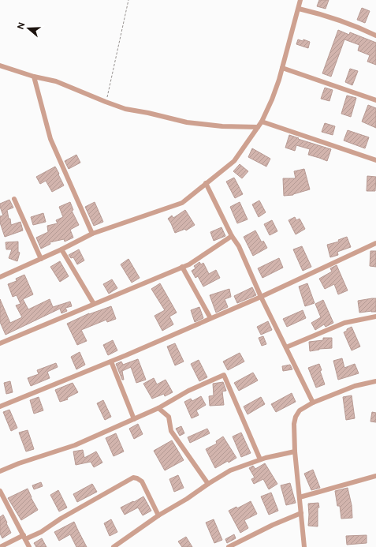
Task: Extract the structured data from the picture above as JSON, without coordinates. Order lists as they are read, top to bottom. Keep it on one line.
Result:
{"north":"left"}
